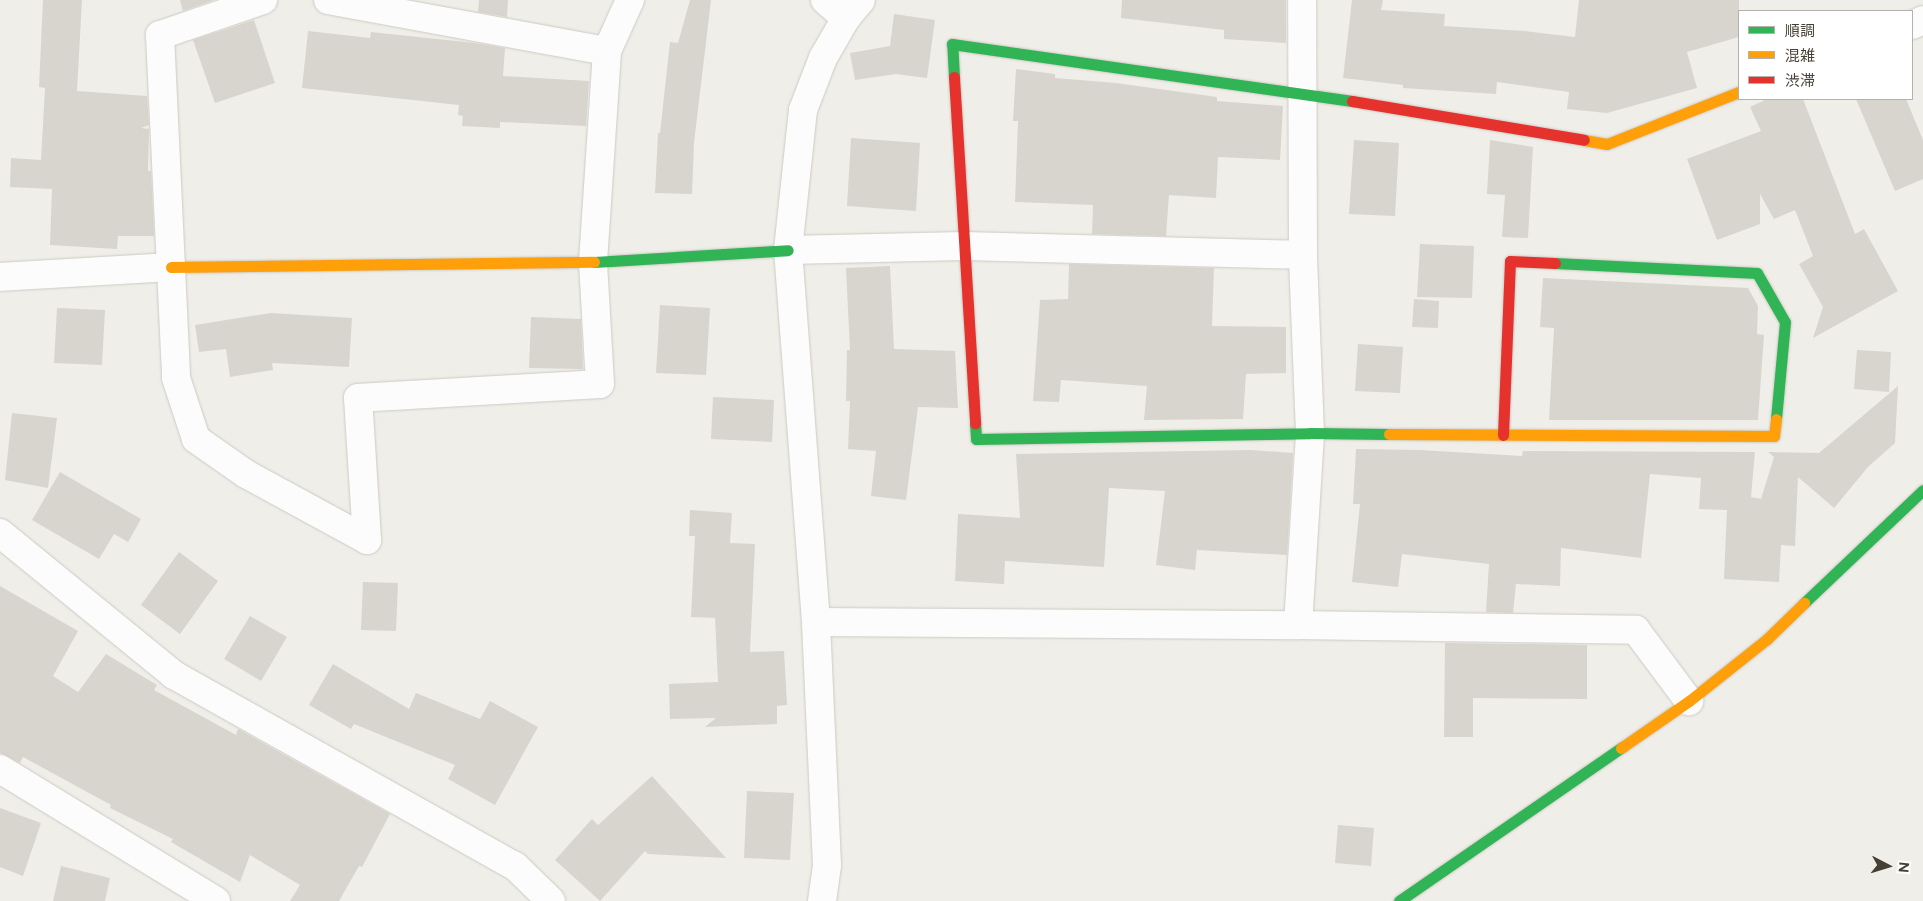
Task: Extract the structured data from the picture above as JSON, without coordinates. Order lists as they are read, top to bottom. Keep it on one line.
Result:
{"legend":["順調","混雑","渋滞"],"north":"right"}
